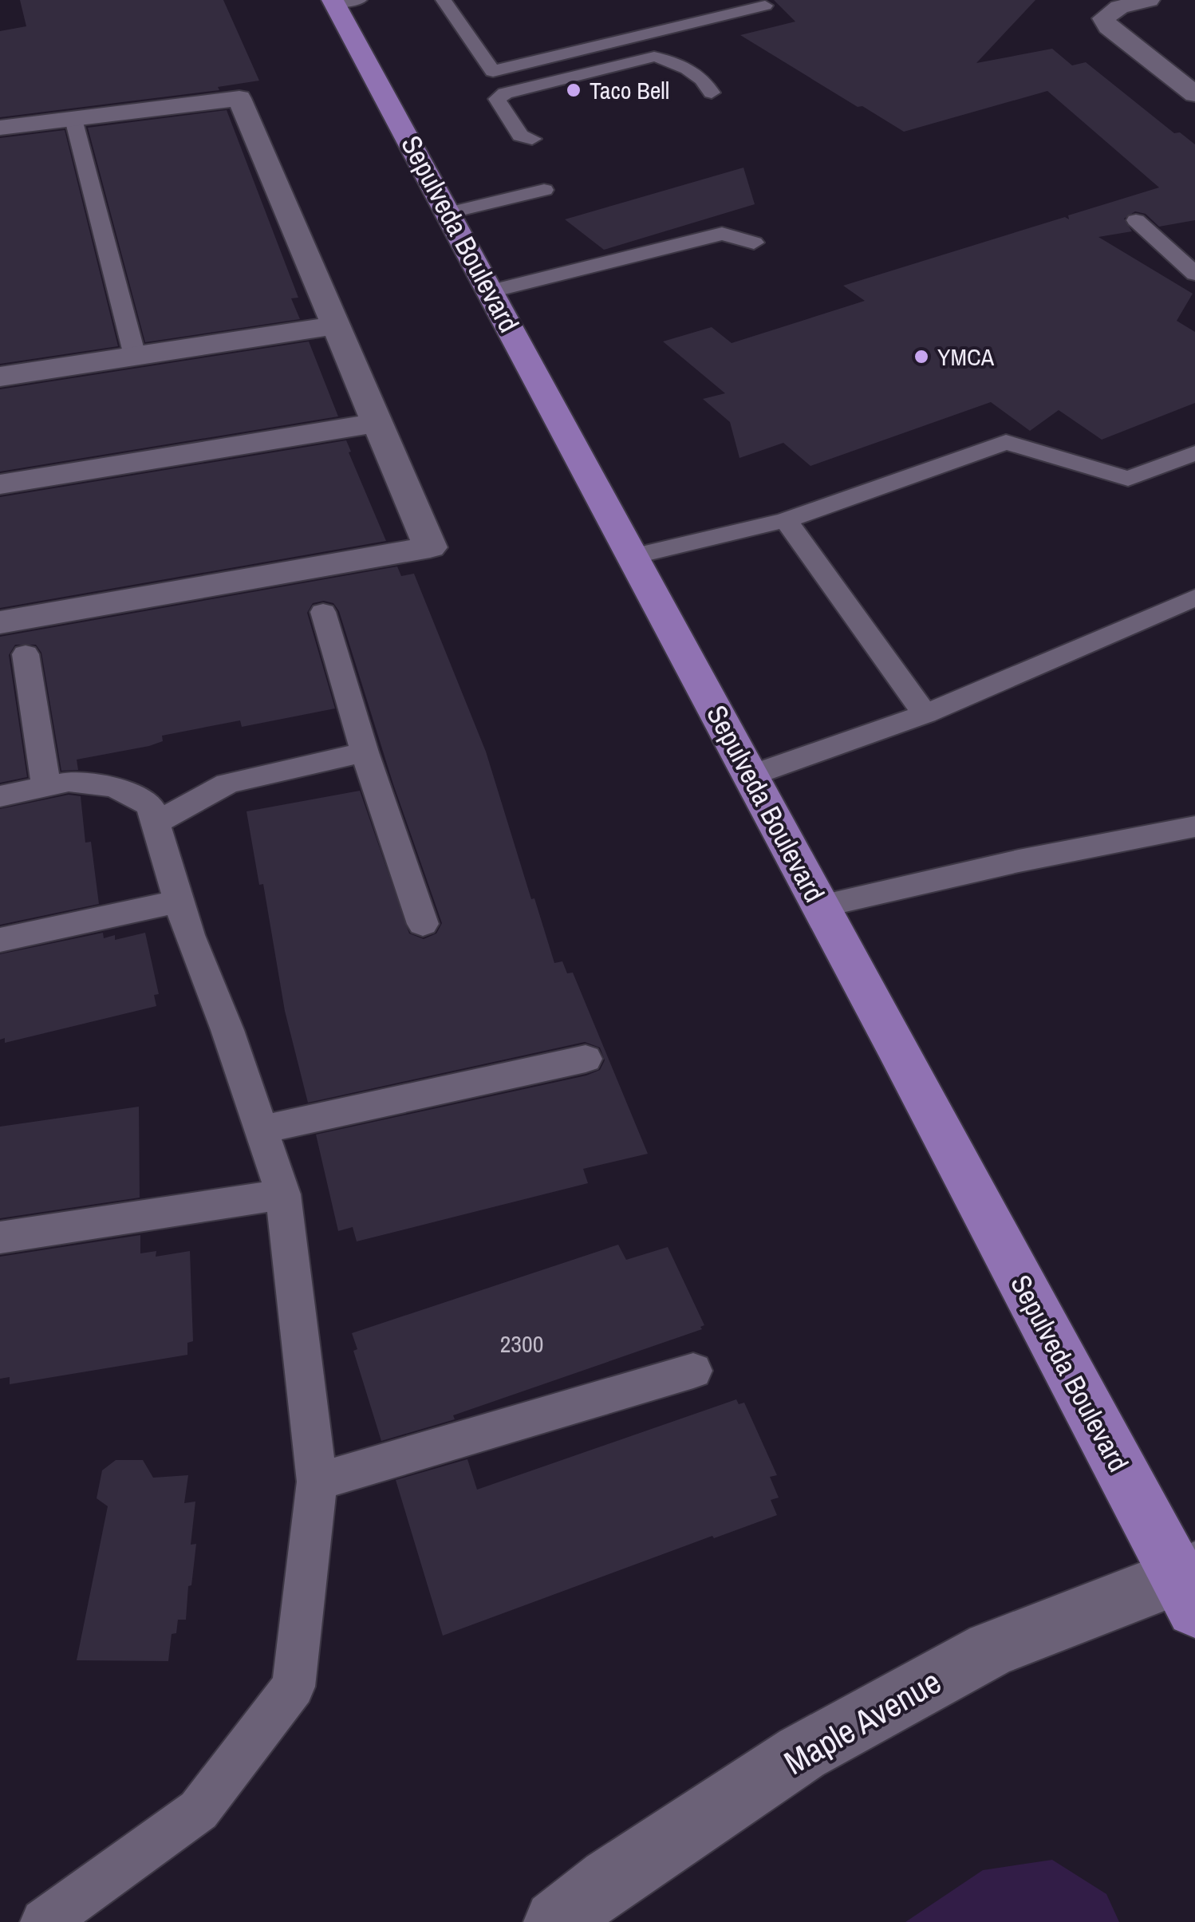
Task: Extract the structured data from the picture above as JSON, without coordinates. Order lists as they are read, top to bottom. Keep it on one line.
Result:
{"streets":{"main road":["Sepulveda Boulevard"],"street":["Maple Avenue"]},"crossings":[["Sepulveda Boulevard","Maple Avenue"]],"places":["Taco Bell","YMCA"],"house_numbers":["2300"]}
